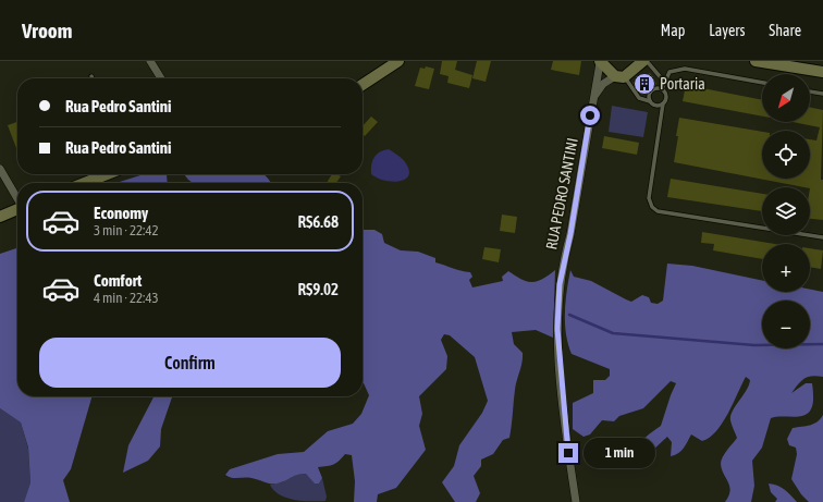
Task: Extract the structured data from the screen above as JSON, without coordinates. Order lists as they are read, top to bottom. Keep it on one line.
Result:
{"streets":{"street":["RUA PEDRO SANTINI"]},"places":{"building":["Portaria"]},"north":"bottom left","page":{"header":"Vroom","nav":["Map","Layers","Share"],"map_buttons":["+","−"],"banner":["Rua Pedro Santini","Rua Pedro Santini"],"list":[{"name":"Economy","note":"3 min · 22:42","value":"R$6.68"},{"name":"Comfort","note":"4 min · 22:43","value":"R$9.02"}],"buttons":"Confirm","bubble":"1 min"}}
